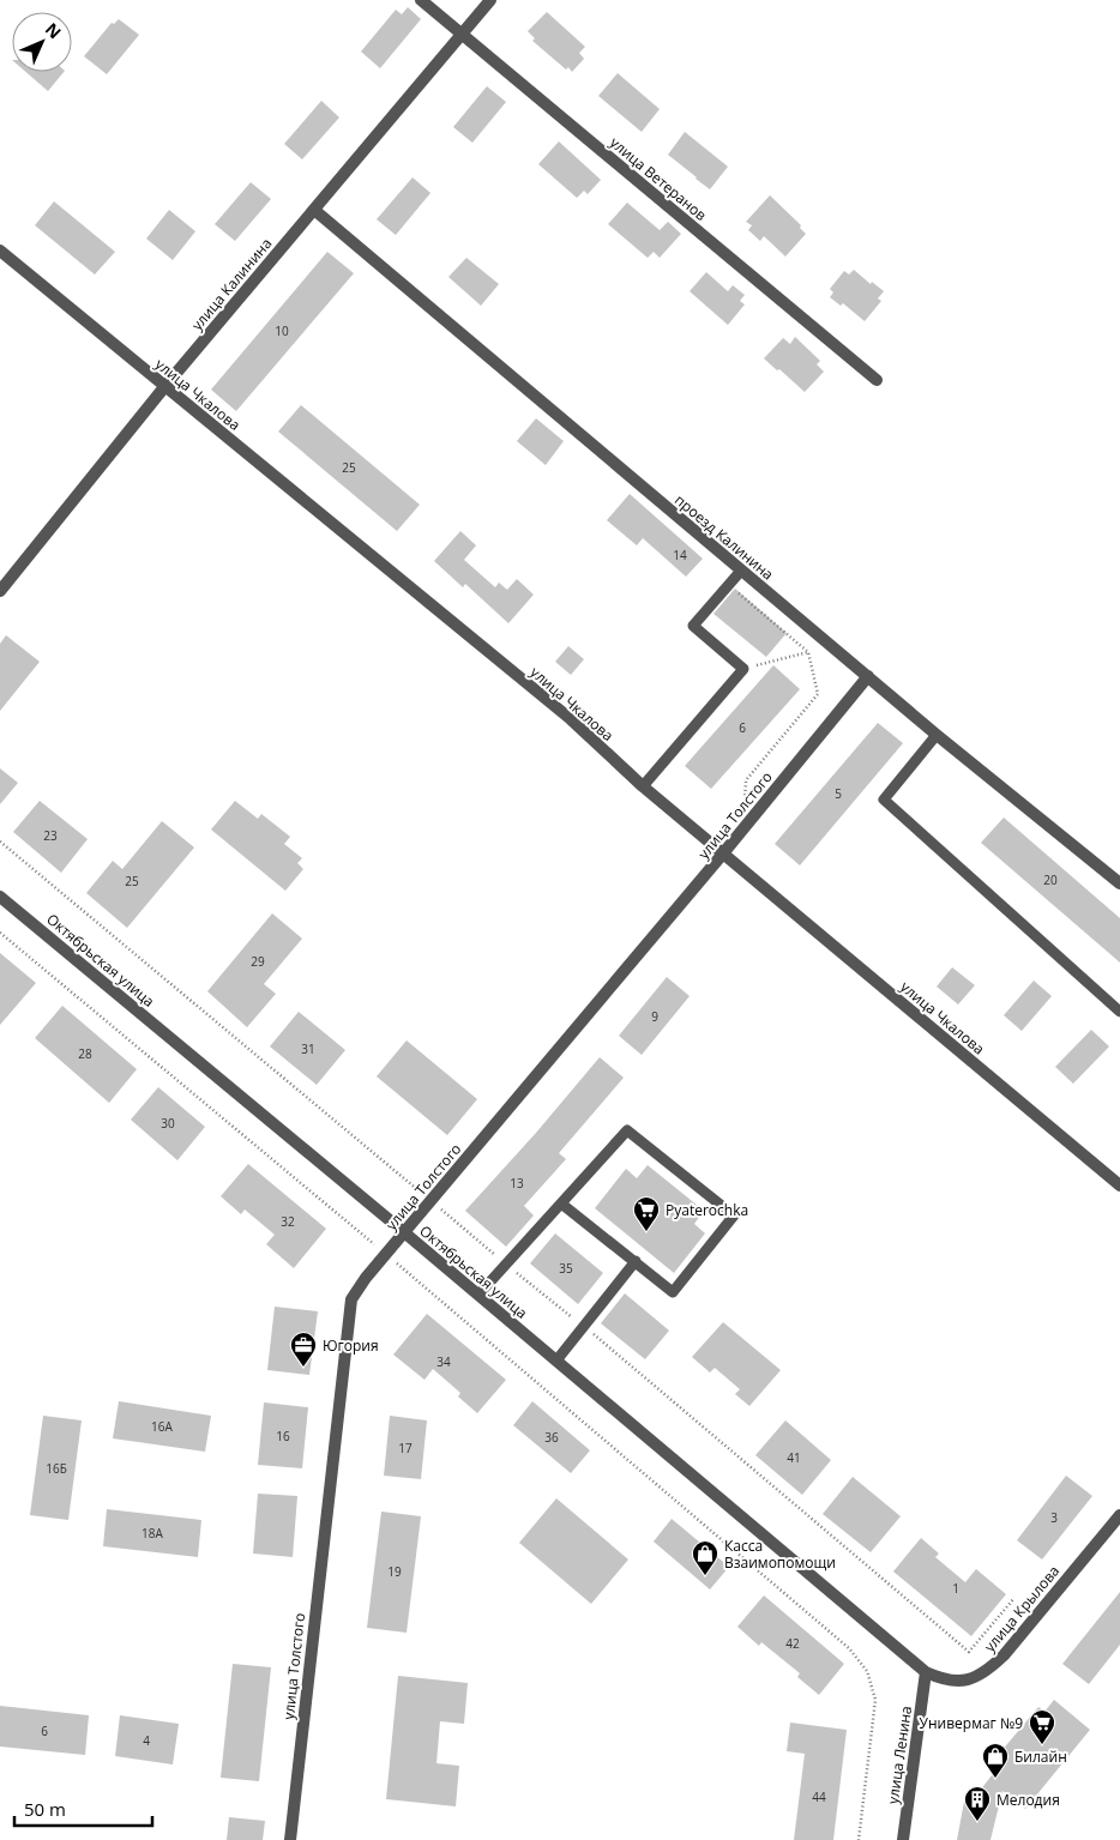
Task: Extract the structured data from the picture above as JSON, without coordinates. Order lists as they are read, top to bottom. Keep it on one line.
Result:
{"streets":{"street":["улица Ветеранов","улица Калинина","улица Чкалова","проезд Калинина","улица Толстого","Октябрьская улица","улица Крылова","улица Ленина"]},"crossings":[["улица Ветеранов","улица Калинина"],["улица Калинина","улица Чкалова"],["улица Калинина","проезд Калинина"],["улица Чкалова","улица Толстого"],["проезд Калинина","улица Толстого"],["улица Толстого","Октябрьская улица"],["Октябрьская улица","улица Крылова"],["Октябрьская улица","улица Ленина"],["улица Крылова","улица Ленина"]],"places":{"supermarket":["Pyaterochka","Универмаг №9"],"office":["Югория"],"shop":["Касса Взаимопомощи","Билайн"],"building":["Мелодия"]},"house_numbers":["10","25","14","6","5","23","20","25","29","9","31","28","30","13","32","35","34","16А","16","36","17","41","16Б","3","18А","19","1","42","6","4","44"],"scale_bar":"50 m","north":"top right"}
